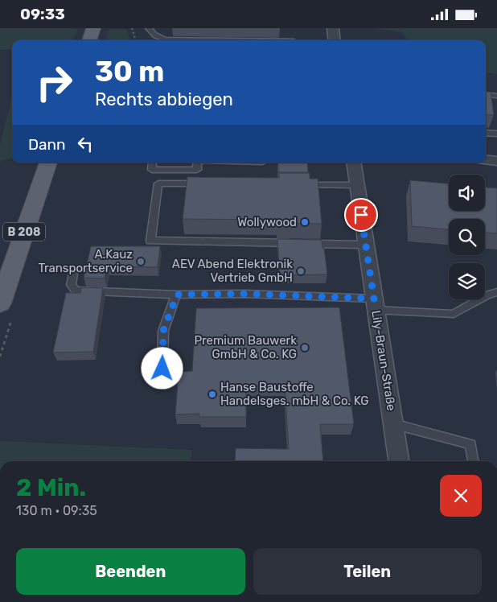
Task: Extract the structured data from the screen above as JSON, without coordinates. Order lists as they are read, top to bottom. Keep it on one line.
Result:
{"streets":{"main road":["B 208"],"street":["Lily-Braun-Straße"]},"places":["Wollywood","A.Kauz Transportservice","AEV Abend Elektronik Vertrieb GmbH","Premium Bauwerk GmbH & Co. KG","Hanse Baustoffe Handelsges. mbH & Co. KG"],"page":{"status":"09:33","turn":["30 m","Rechts abbiegen"],"then":"Dann","heading":["2 Min.","130 m · 09:35"],"buttons":["Beenden","Teilen"]}}
